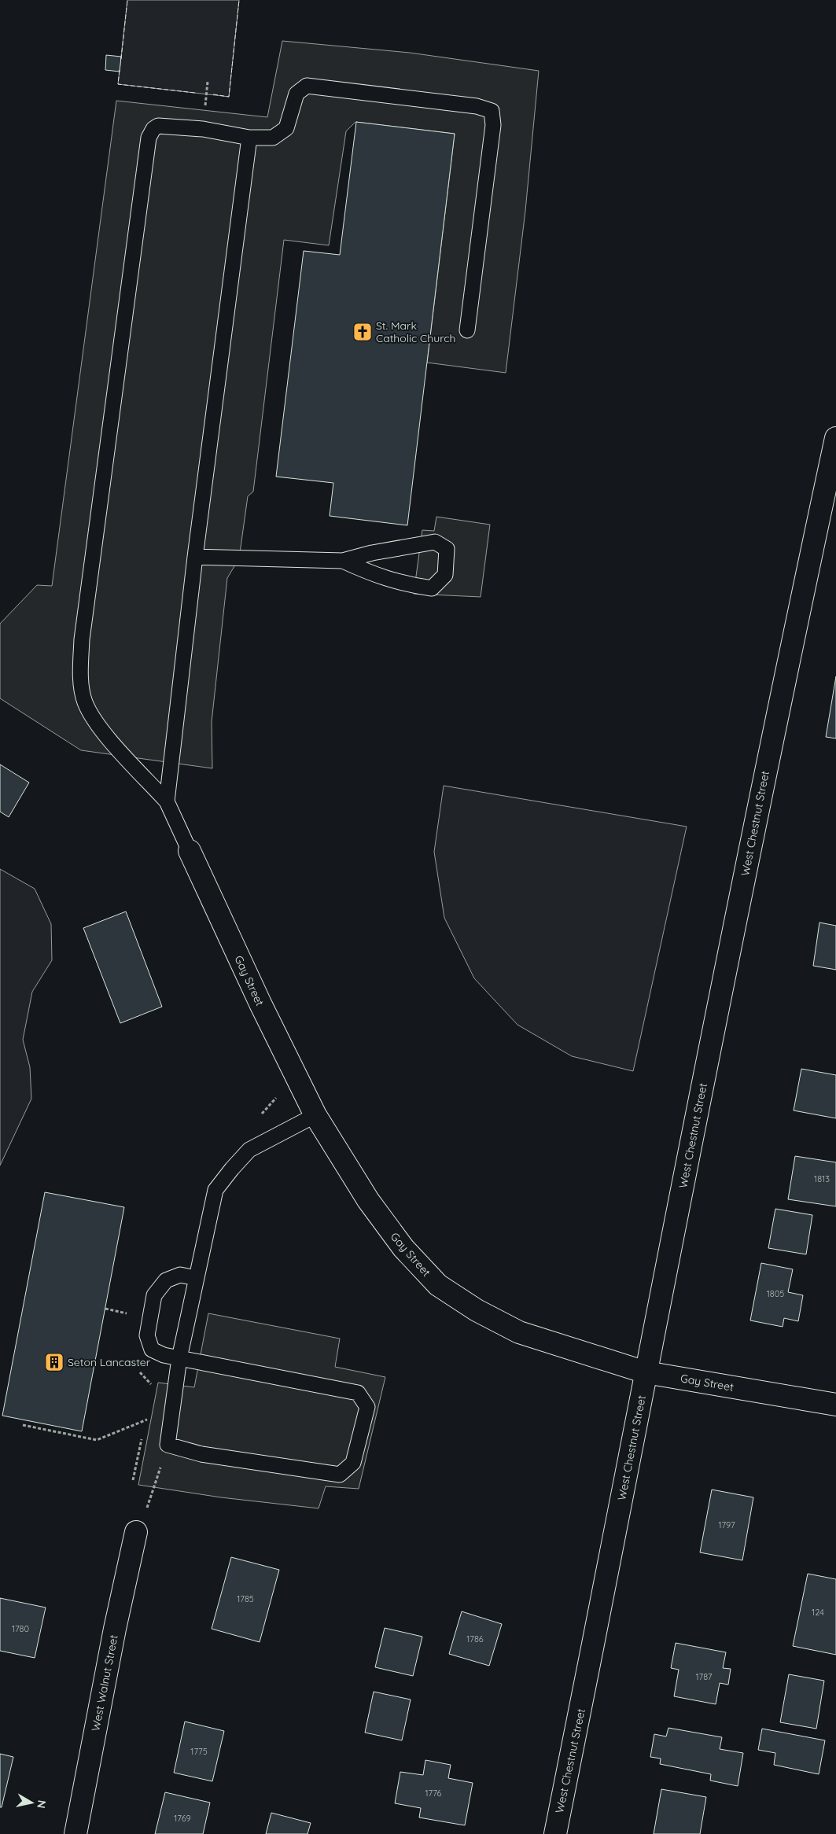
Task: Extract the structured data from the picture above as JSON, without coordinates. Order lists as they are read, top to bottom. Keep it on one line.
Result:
{"streets":{"street":["West Chestnut Street","Gay Street","West Walnut Street"]},"crossings":[["West Chestnut Street","Gay Street"]],"places":{"church":["St. Mark Catholic Church"],"building":["Seton Lancaster"]},"house_numbers":["1813","1805","1797","1785","124","1780","1786","1787","1775","1776","1769"],"north":"right"}
